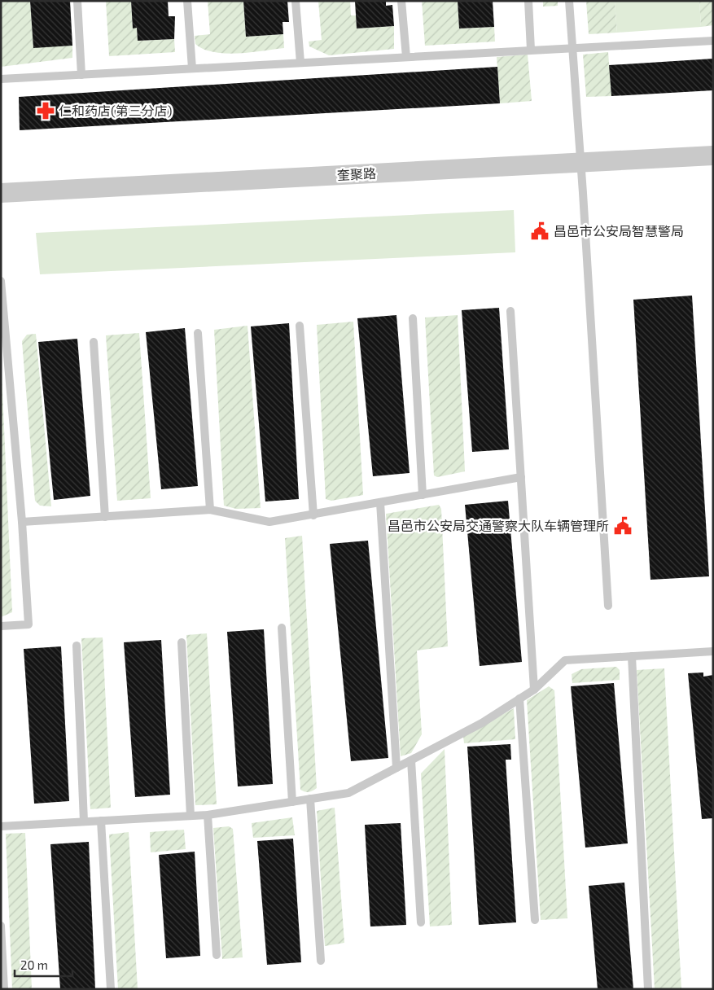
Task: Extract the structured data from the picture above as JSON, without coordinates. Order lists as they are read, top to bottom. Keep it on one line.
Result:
{"streets":{"street":["奎聚路"]},"places":{"pharmacy":["仁和药店(第三分店)"],"public building":["昌邑市公安局智慧警局","昌邑市公安局交通警察大队车辆管理所"]},"scale_bar":"20 m"}
